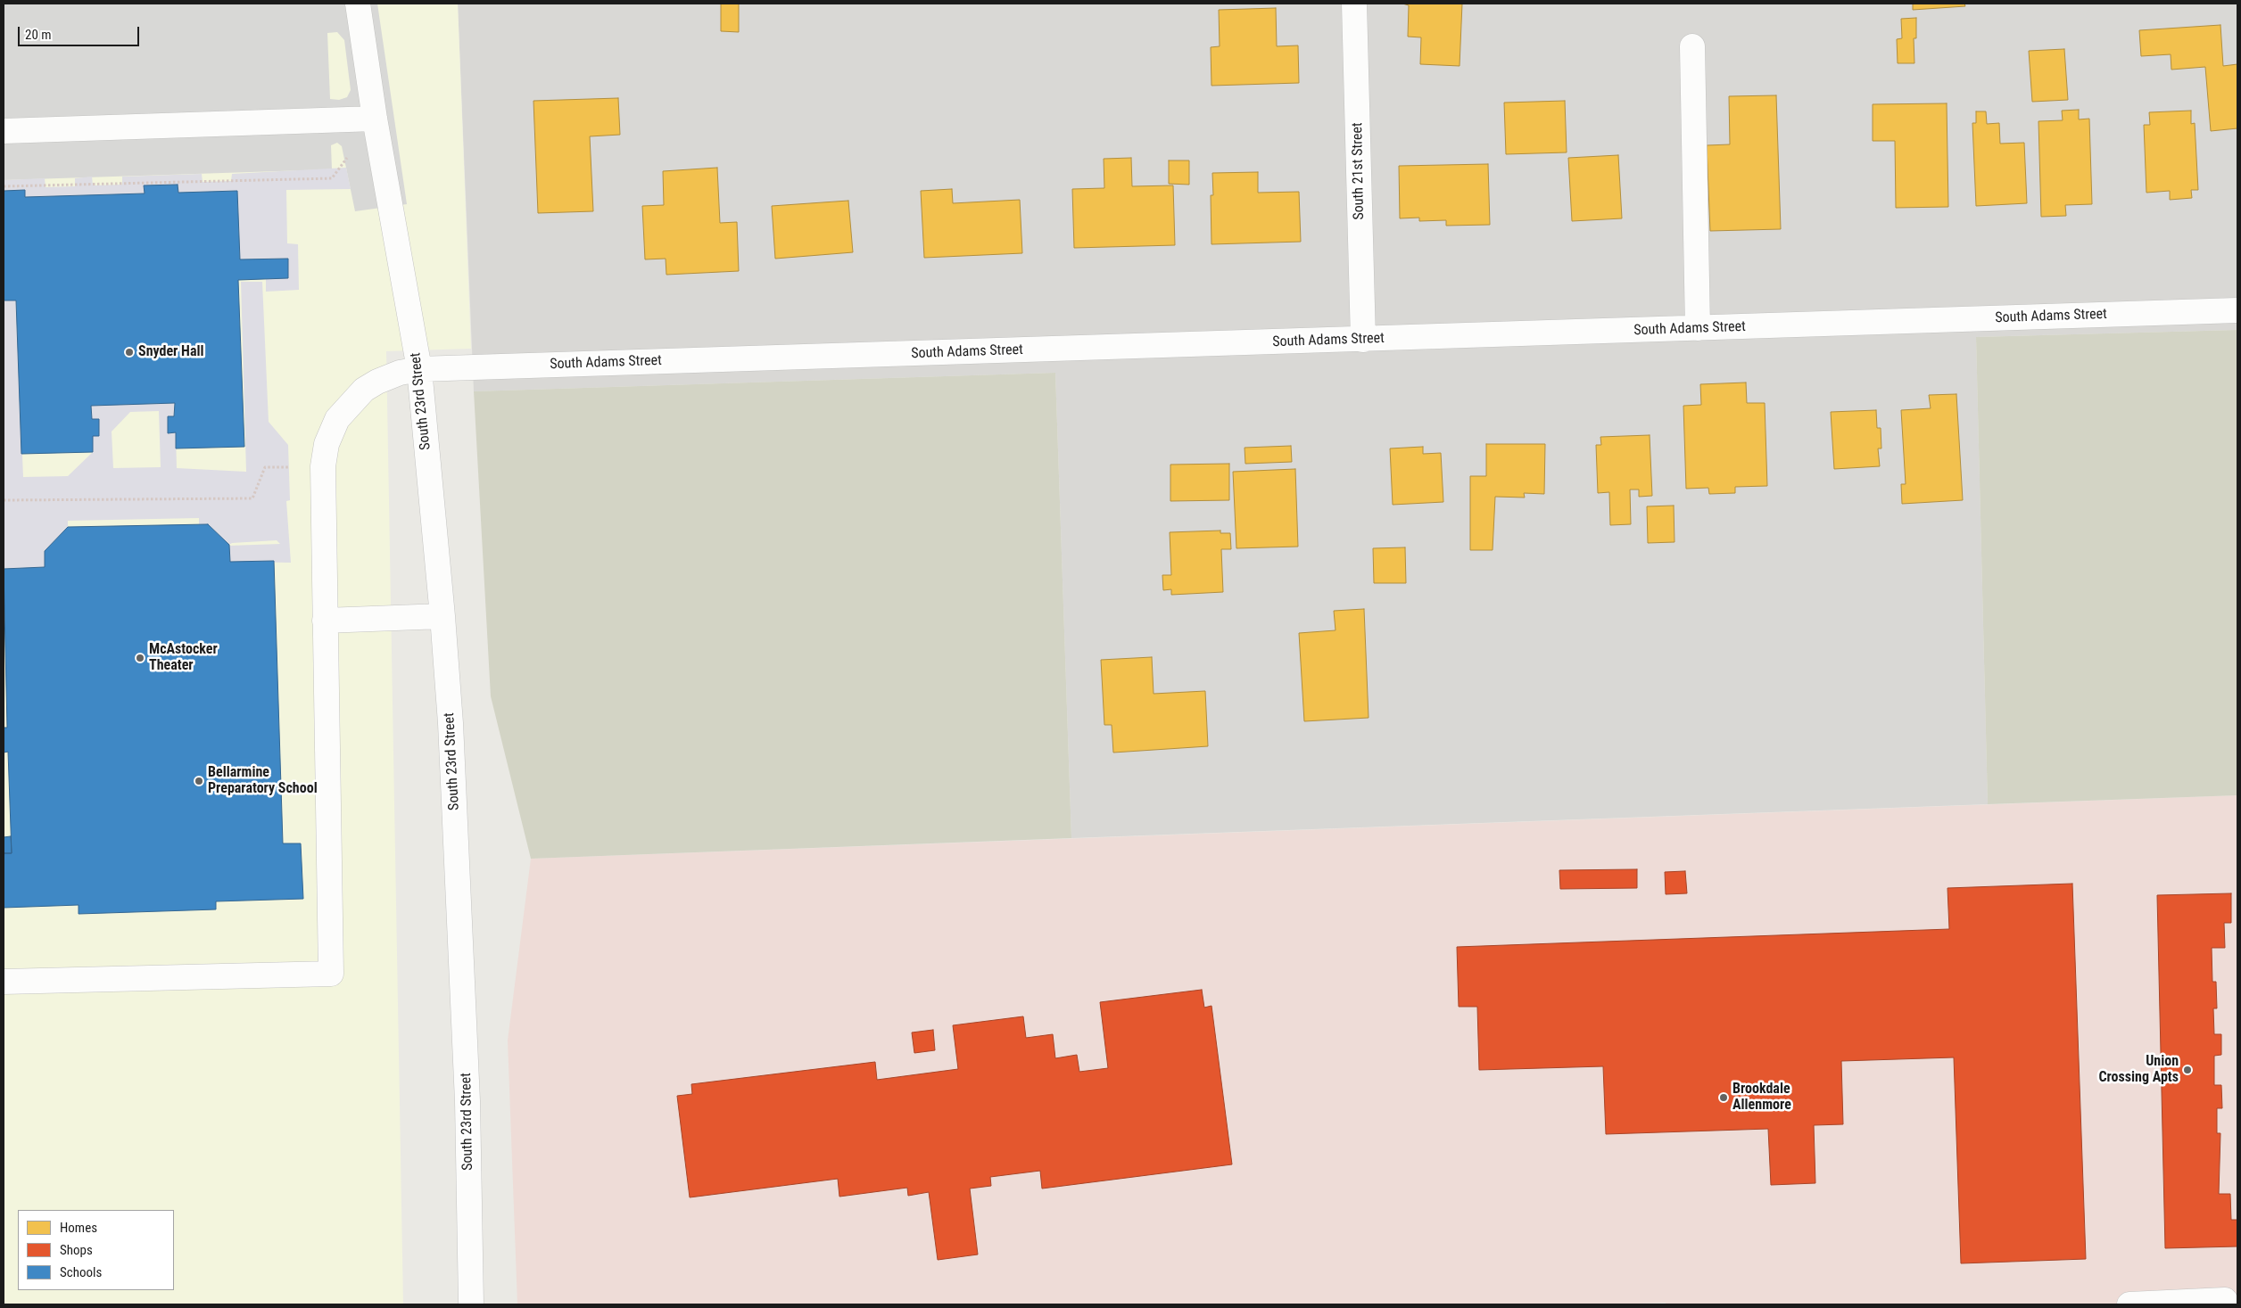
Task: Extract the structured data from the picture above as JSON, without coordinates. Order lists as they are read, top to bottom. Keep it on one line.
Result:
{"streets":{"street":["South 21st Street","South Adams Street","South 23rd Street"]},"crossings":[["South 21st Street","South Adams Street"],["South Adams Street","South 23rd Street"]],"places":["Snyder Hall","McAstocker Theater","Bellarmine Preparatory School","Union Crossing Apts","Brookdale Allenmore"],"legend":["Homes","Shops","Schools"],"scale_bar":"20 m"}
